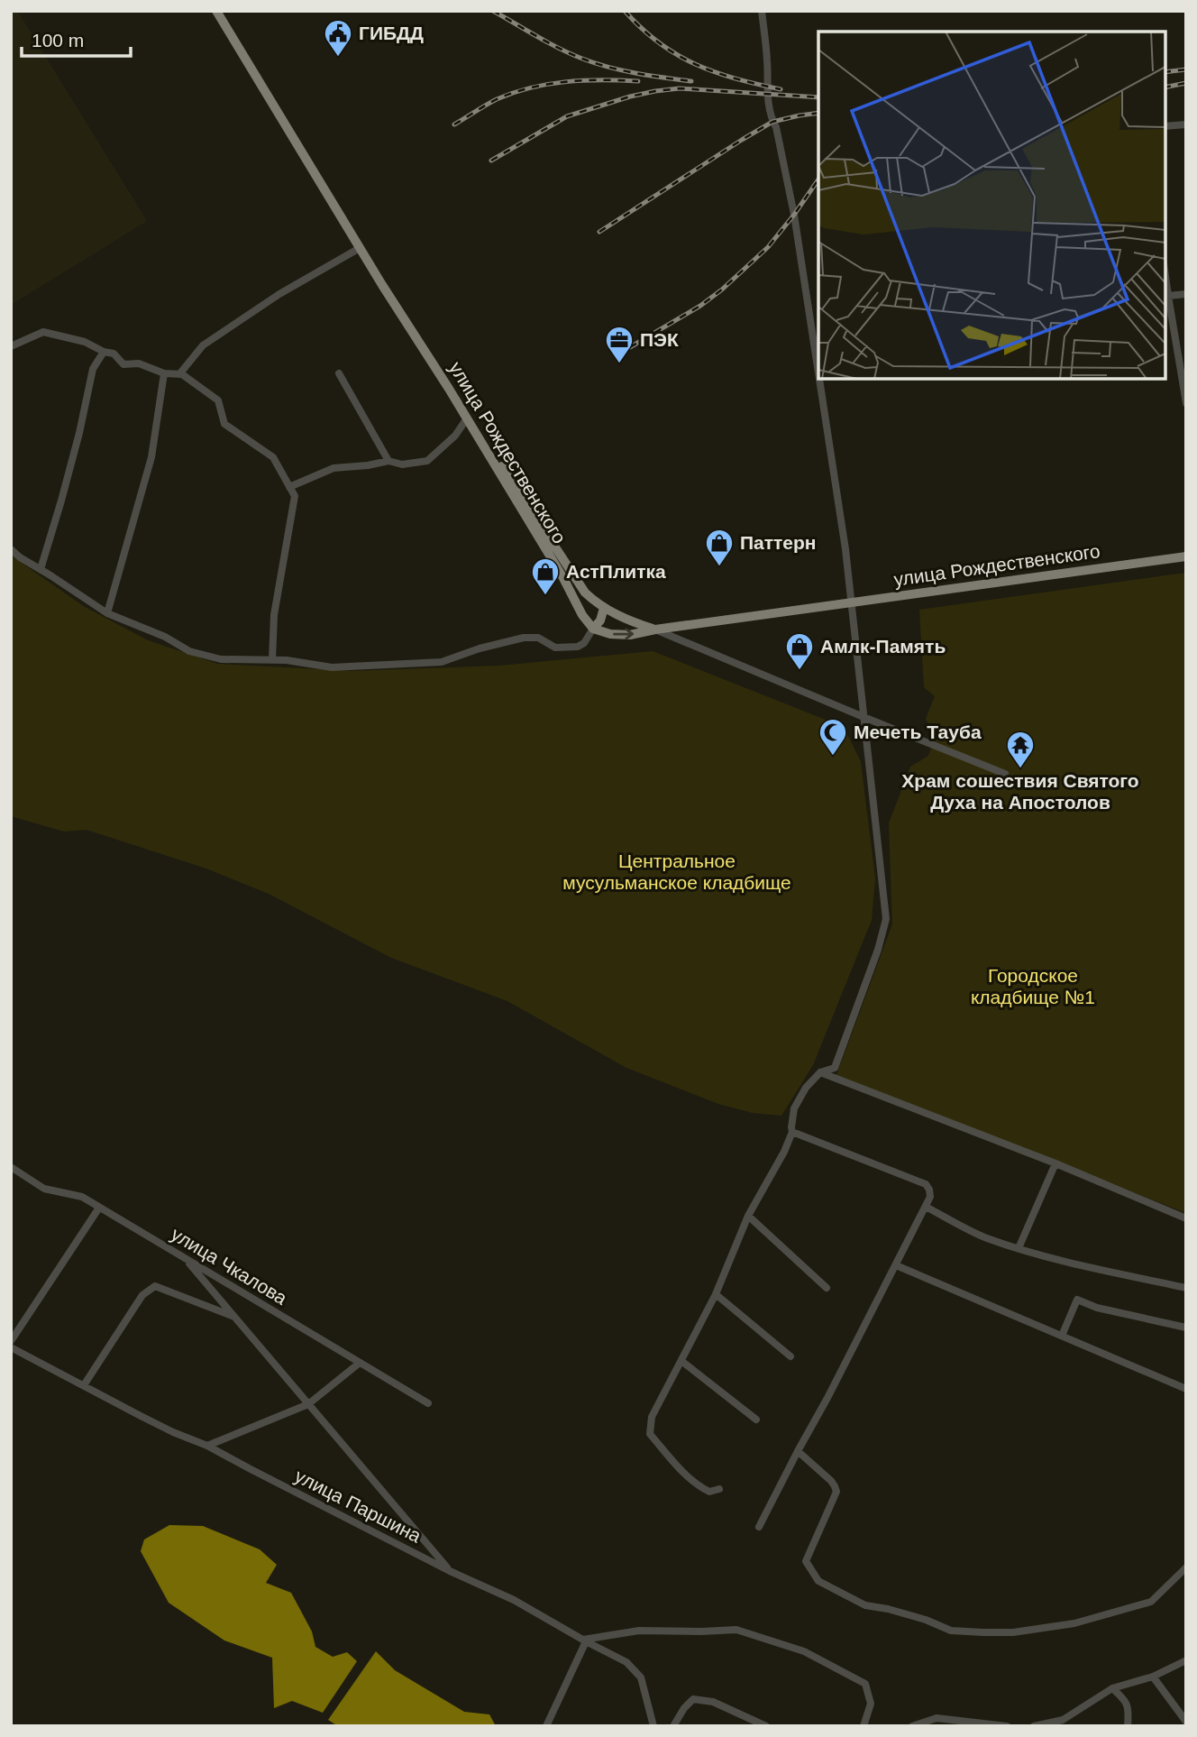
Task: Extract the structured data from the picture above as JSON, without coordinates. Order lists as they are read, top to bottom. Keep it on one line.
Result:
{"streets":{"main road":["улица Рождественского"],"street":["улица Чкалова","улица Паршина"]},"parks":["Центральное мусульманское кладбище","Городское кладбище №1"],"places":{"public building":["ГИБДД"],"office":["ПЭК"],"shop":["Паттерн","АстПлитка","Амлк-Память"],"mosque":["Мечеть Тауба"],"temple":["Храм сошествия Святого Духа на Апостолов"]},"scale_bar":"100 m"}
